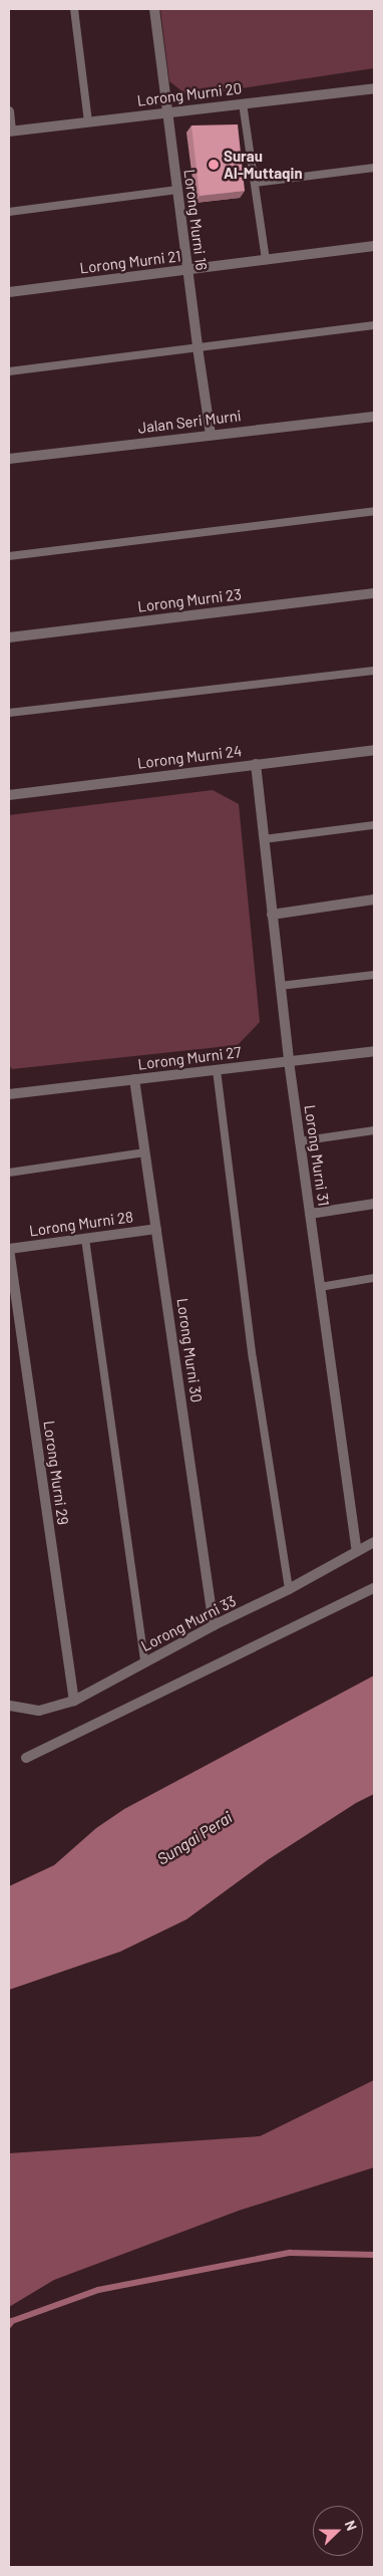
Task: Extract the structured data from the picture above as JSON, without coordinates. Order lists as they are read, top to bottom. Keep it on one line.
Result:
{"streets":{"street":["Lorong Murni 20","Lorong Murni 16","Lorong Murni 21","Jalan Seri Murni","Lorong Murni 23","Lorong Murni 24","Lorong Murni 27","Lorong Murni 31","Lorong Murni 28","Lorong Murni 30","Lorong Murni 29","Lorong Murni 33"]},"crossings":[["Lorong Murni 20","Lorong Murni 16"],["Lorong Murni 16","Lorong Murni 21"],["Lorong Murni 16","Jalan Seri Murni"],["Lorong Murni 24","Lorong Murni 31"],["Lorong Murni 27","Lorong Murni 31"],["Lorong Murni 27","Lorong Murni 30"],["Lorong Murni 31","Lorong Murni 33"],["Lorong Murni 28","Lorong Murni 30"],["Lorong Murni 28","Lorong Murni 29"],["Lorong Murni 30","Lorong Murni 33"],["Lorong Murni 29","Lorong Murni 33"]],"water":["Sungai Perai"],"places":["Surau Al-Muttaqin"],"north":"right"}
